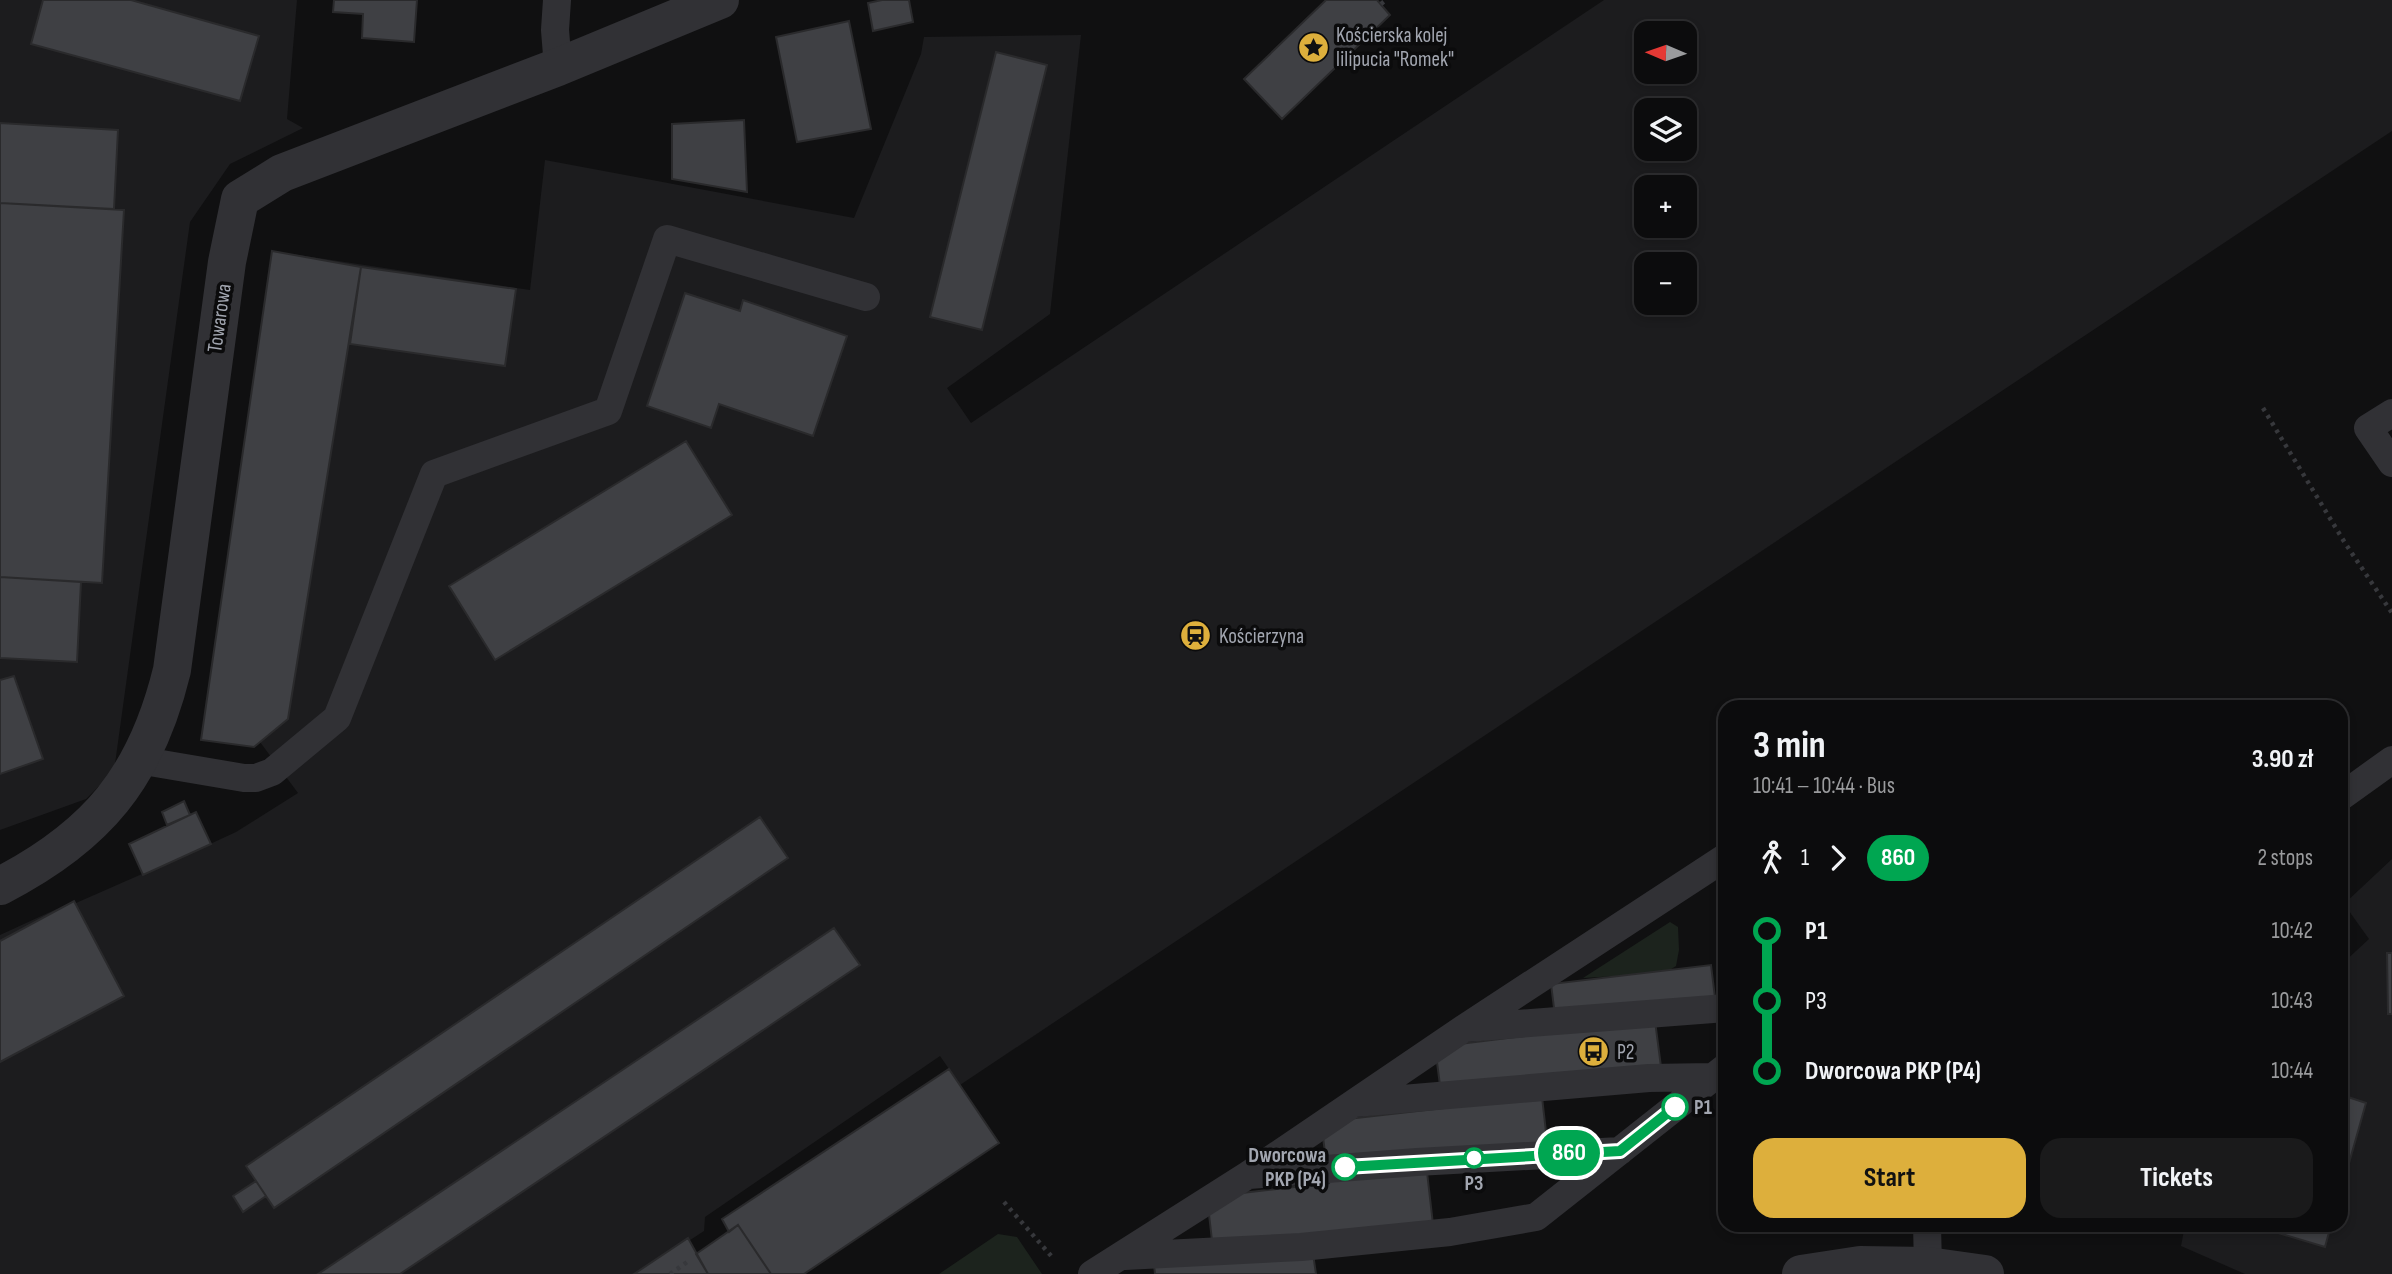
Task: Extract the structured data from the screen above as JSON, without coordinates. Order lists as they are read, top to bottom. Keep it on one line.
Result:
{"streets":{"street":["Towarowa"]},"places":{"place":["Kościerska kolej lilipucia \"Romek\""],"station":["Kościerzyna"],"bus stop":["P2"],"other":["P1","P3","Dworcowa PKP (P4)"]},"lines":["bus line 860"],"north":"left","page":{"on_map":"860","map_buttons":["+","−"],"heading":["3 min","10:41 – 10:44 · Bus","3.90 zł"],"legs":["1","860","2 stops"],"list":[{"name":"P1","value":"10:42"},{"name":"P3","value":"10:43"},{"name":"Dworcowa PKP (P4)","value":"10:44"}],"buttons":["Start","Tickets"]}}
